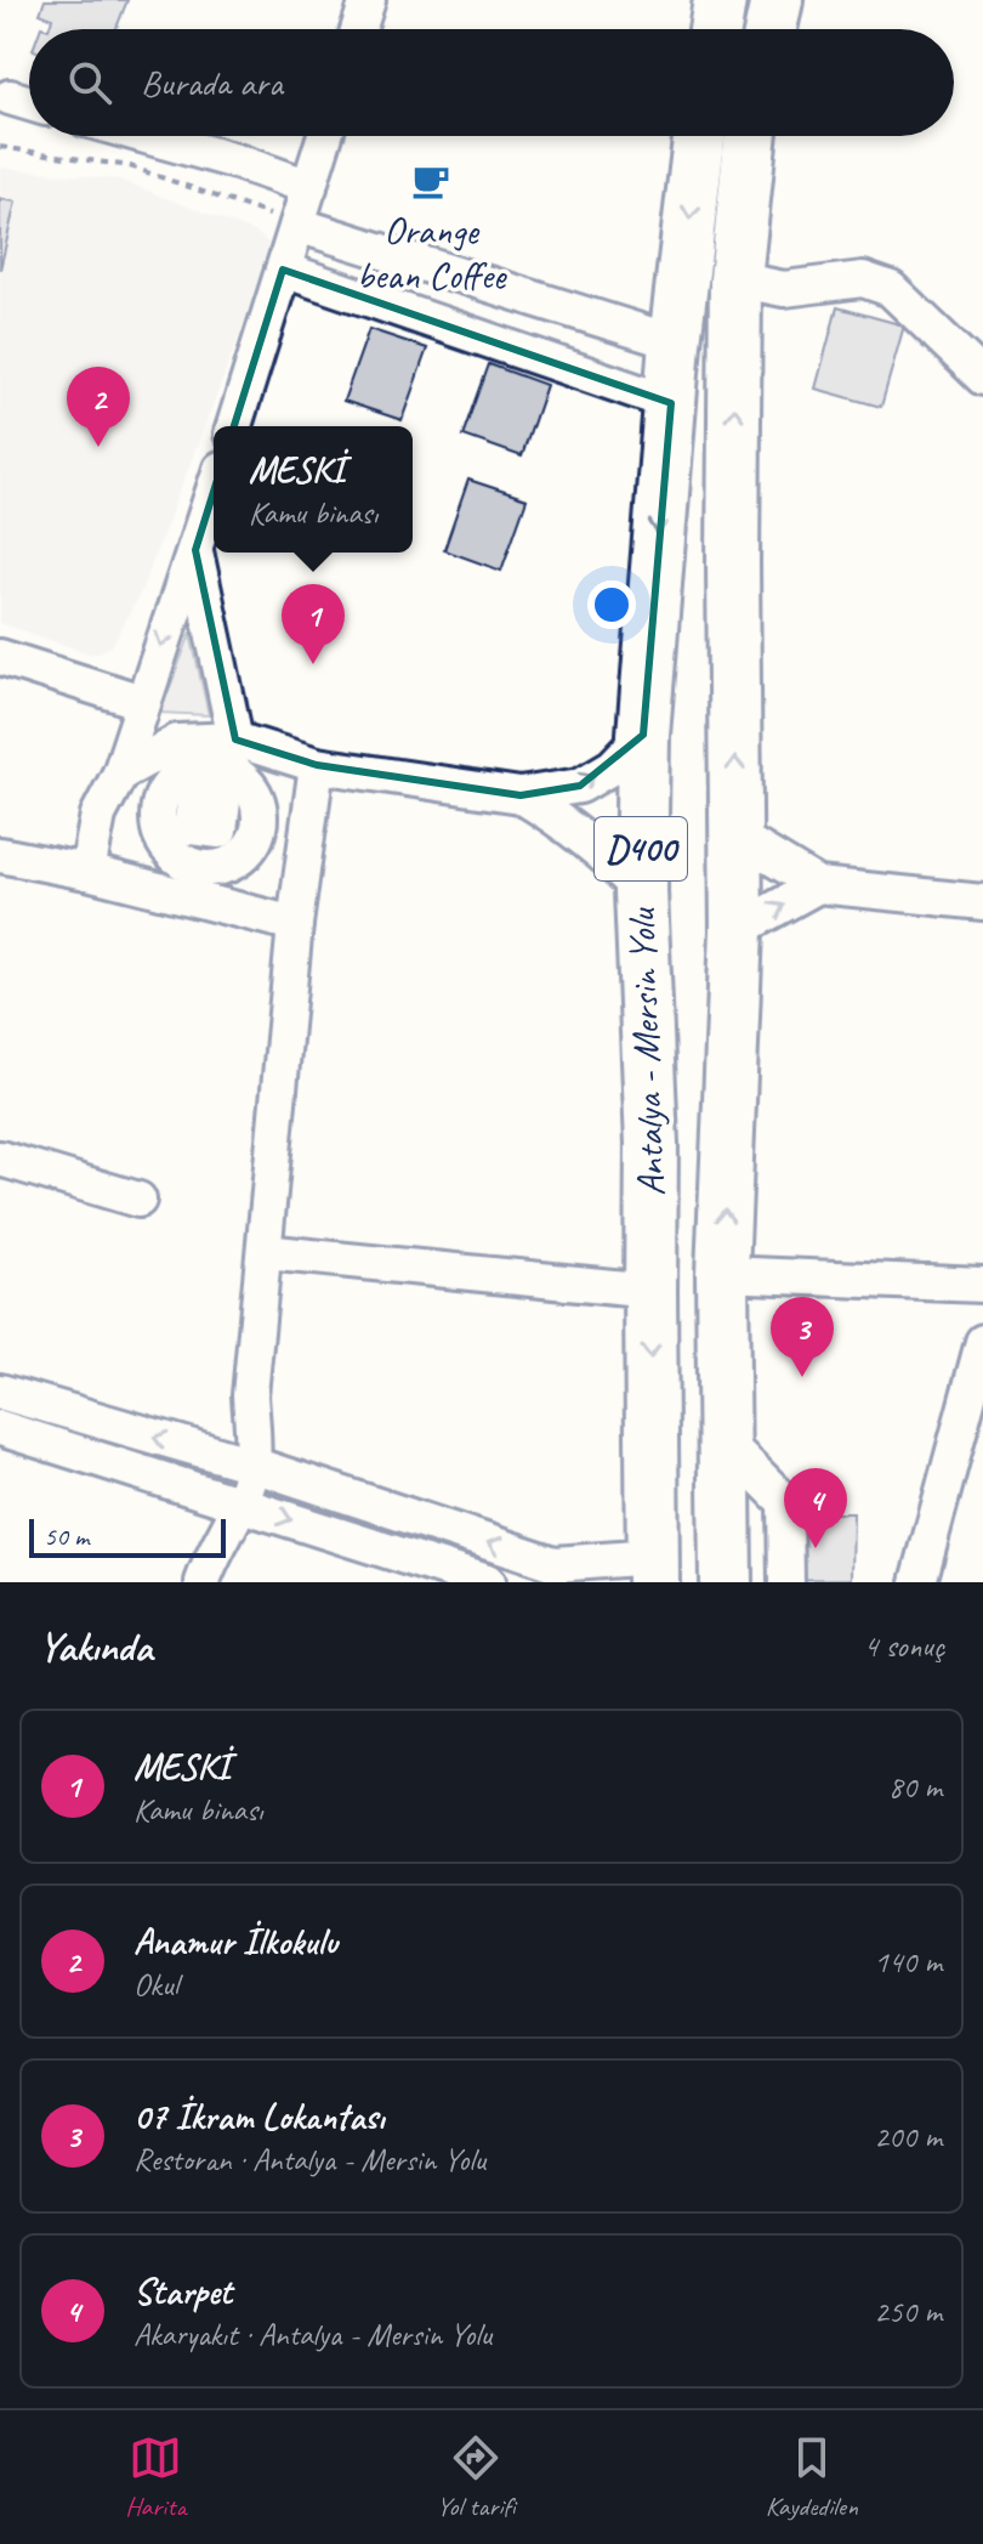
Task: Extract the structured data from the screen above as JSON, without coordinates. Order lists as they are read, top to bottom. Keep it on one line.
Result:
{"streets":{"highway":["D400","Antalya - Mersin Yolu"]},"places":{"cafe":["Orange bean Coffee"]},"scale_bar":"50 m","page":{"search":"Burada ara","pins":["2","1","3","4"],"popup":["MESKİ","Kamu binası"],"scale":"50 m","heading":["Yakında","4 sonuç"],"list":[{"mark":"1","name":"MESKİ","note":"Kamu binası","value":"80 m"},{"mark":"2","name":"Anamur İlkokulu","note":"Okul","value":"140 m"},{"mark":"3","name":"07 İkram Lokantası","note":"Restoran · Antalya - Mersin Yolu","value":"200 m"},{"mark":"4","name":"Starpet","note":"Akaryakıt · Antalya - Mersin Yolu","value":"250 m"}],"nav":["Harita","Yol tarifi","Kaydedilen"]}}
